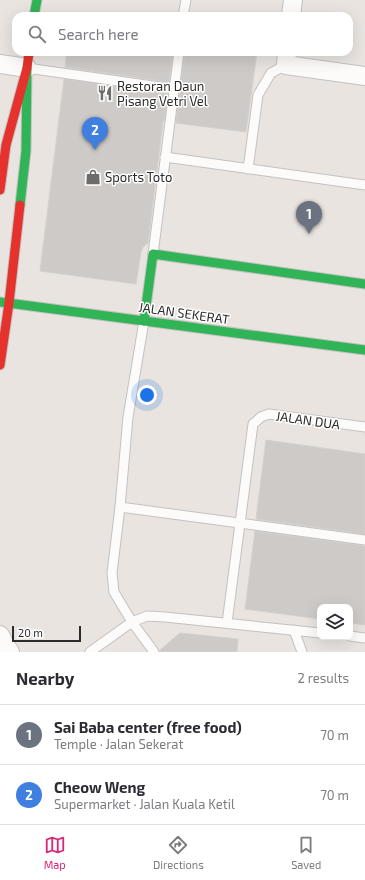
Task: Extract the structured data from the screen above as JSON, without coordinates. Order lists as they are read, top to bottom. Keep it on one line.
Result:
{"streets":{"street":["JALAN SEKERAT"],"lane":["JALAN DUA"]},"places":{"restaurant":["Restoran Daun Pisang Vetri Vel"],"shop":["Sports Toto"]},"scale_bar":"20 m","page":{"search":"Search here","pins":["2","1"],"scale":"20 m","heading":["Nearby","2 results"],"list":[{"mark":"1","name":"Sai Baba center (free food)","note":"Temple · Jalan Sekerat","value":"70 m"},{"mark":"2","name":"Cheow Weng","note":"Supermarket · Jalan Kuala Ketil","value":"70 m"}],"nav":["Map","Directions","Saved"]}}
